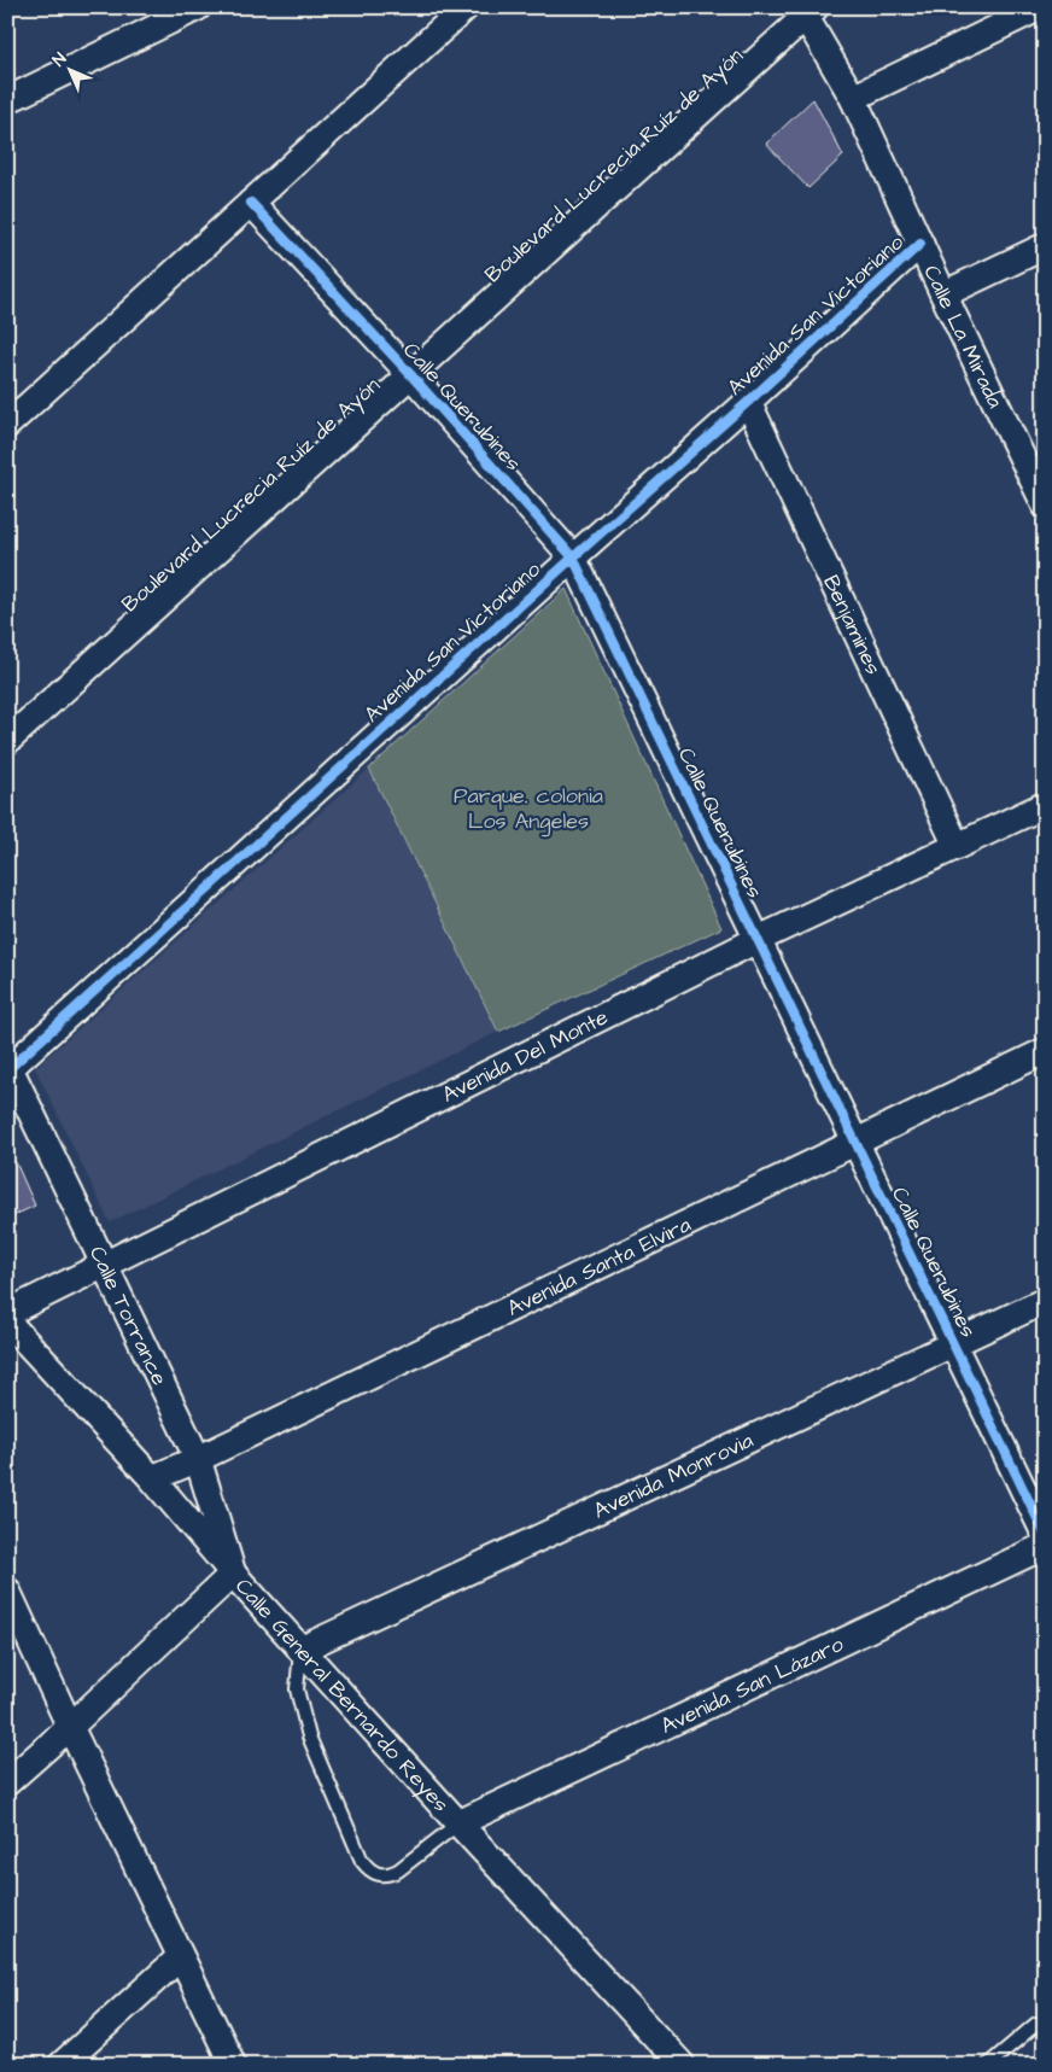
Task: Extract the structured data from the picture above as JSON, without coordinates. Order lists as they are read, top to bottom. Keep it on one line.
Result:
{"streets":{"street":["Boulevard Lucrecia Ruíz de Ayón","Avenida San Victoriano","Calle La Mirada","Calle Querubines","Benjamines","Avenida Del Monte","Avenida Santa Elvira","Calle Torrance","Avenida Monrovia","Avenida San Lázaro","Calle General Bernardo Reyes"]},"crossings":[["Boulevard Lucrecia Ruíz de Ayón","Calle La Mirada"],["Boulevard Lucrecia Ruíz de Ayón","Calle Querubines"],["Avenida San Victoriano","Calle La Mirada"],["Avenida San Victoriano","Calle Querubines"],["Avenida San Victoriano","Benjamines"],["Avenida San Victoriano","Calle Torrance"],["Calle Querubines","Avenida Del Monte"],["Calle Querubines","Avenida Santa Elvira"],["Calle Querubines","Avenida Monrovia"],["Benjamines","Avenida Del Monte"],["Avenida Del Monte","Calle Torrance"],["Avenida Santa Elvira","Calle Torrance"],["Avenida Santa Elvira","Calle General Bernardo Reyes"],["Calle Torrance","Calle General Bernardo Reyes"],["Avenida Monrovia","Calle General Bernardo Reyes"],["Avenida San Lázaro","Calle General Bernardo Reyes"]],"parks":["Parque. colonia Los Angeles"],"north":"top left"}
